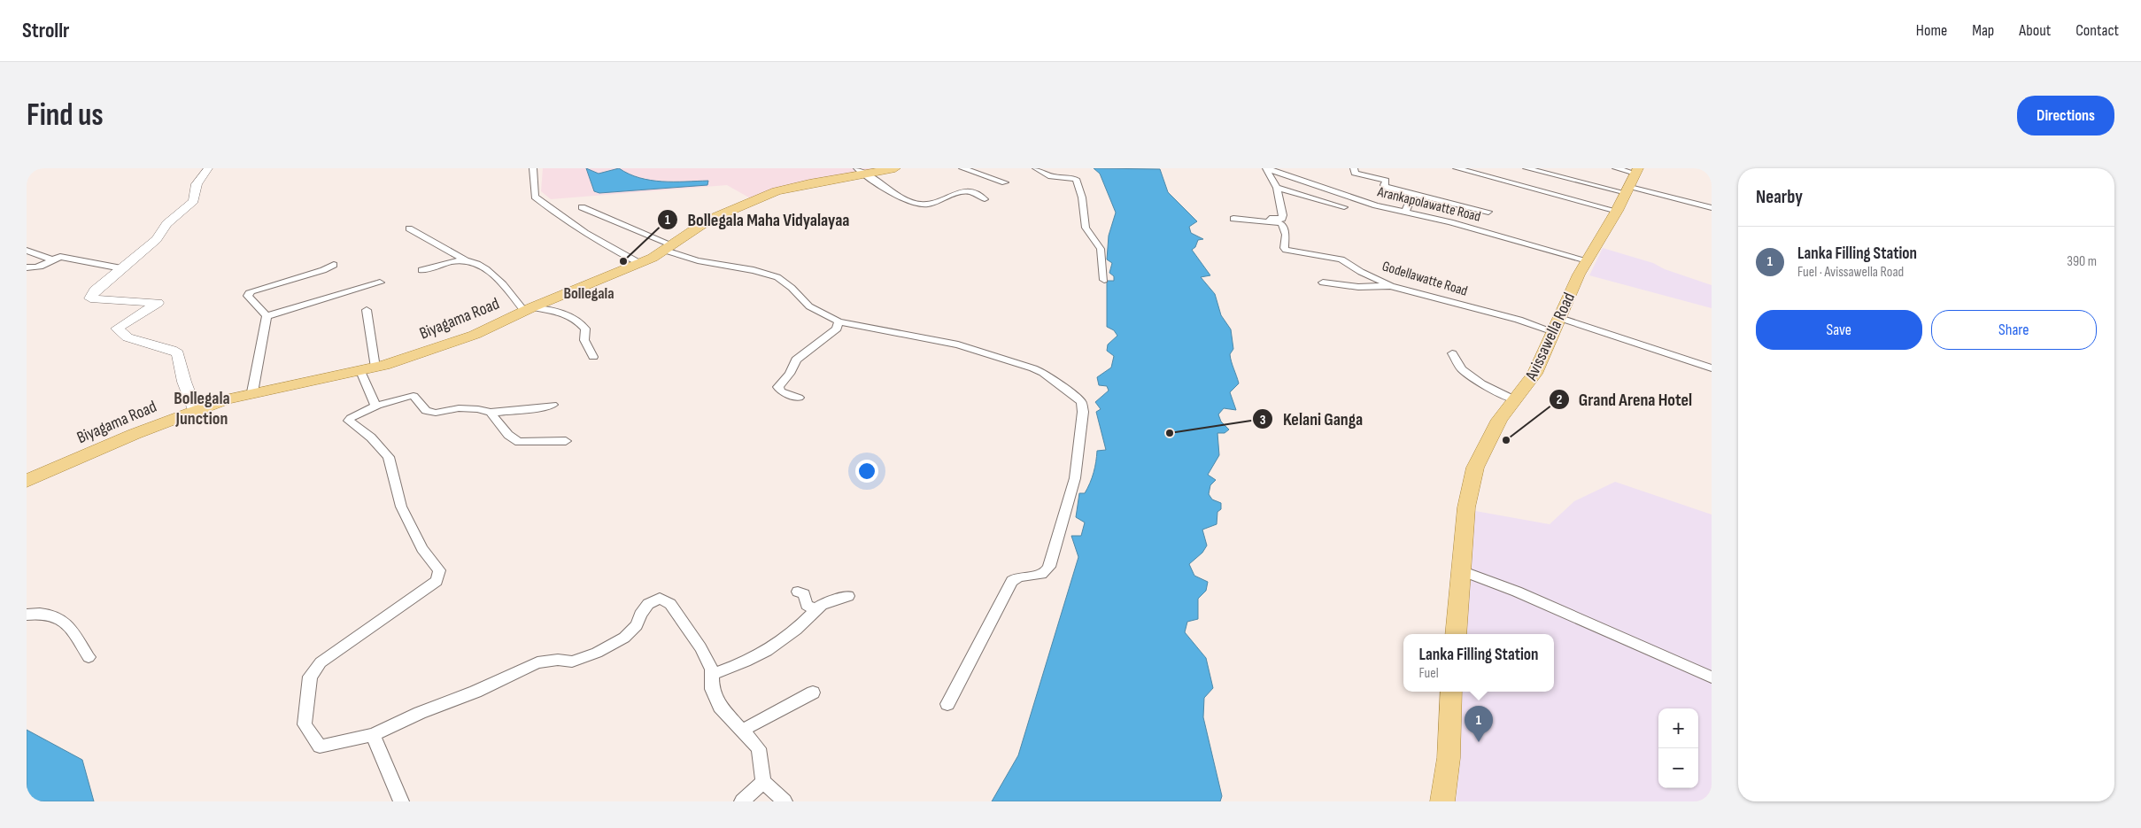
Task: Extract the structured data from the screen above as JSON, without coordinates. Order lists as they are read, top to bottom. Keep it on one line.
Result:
{"streets":{"main road":["Biyagama Road","Avissawella Road"],"street":["Arankapolawatte Road","Godellawatte Road"]},"crossings":[["Arankapolawatte Road","Avissawella Road"],["Godellawatte Road","Avissawella Road"]],"districts":["Bollegala","Bollegala Junction"],"places":["Bollegala Maha Vidyalayaa","Kelani Ganga","Grand Arena Hotel"],"page":{"header":"Strollr","nav":["Home","Map","About","Contact"],"buttons":["Directions",["Save","Share"]],"title":"Find us","heading":"Nearby","list":[{"mark":"1","name":"Lanka Filling Station","note":"Fuel · Avissawella Road","value":"390 m"}],"popup":["Lanka Filling Station","Fuel"],"pins":"1","map_buttons":["+","−"]}}
